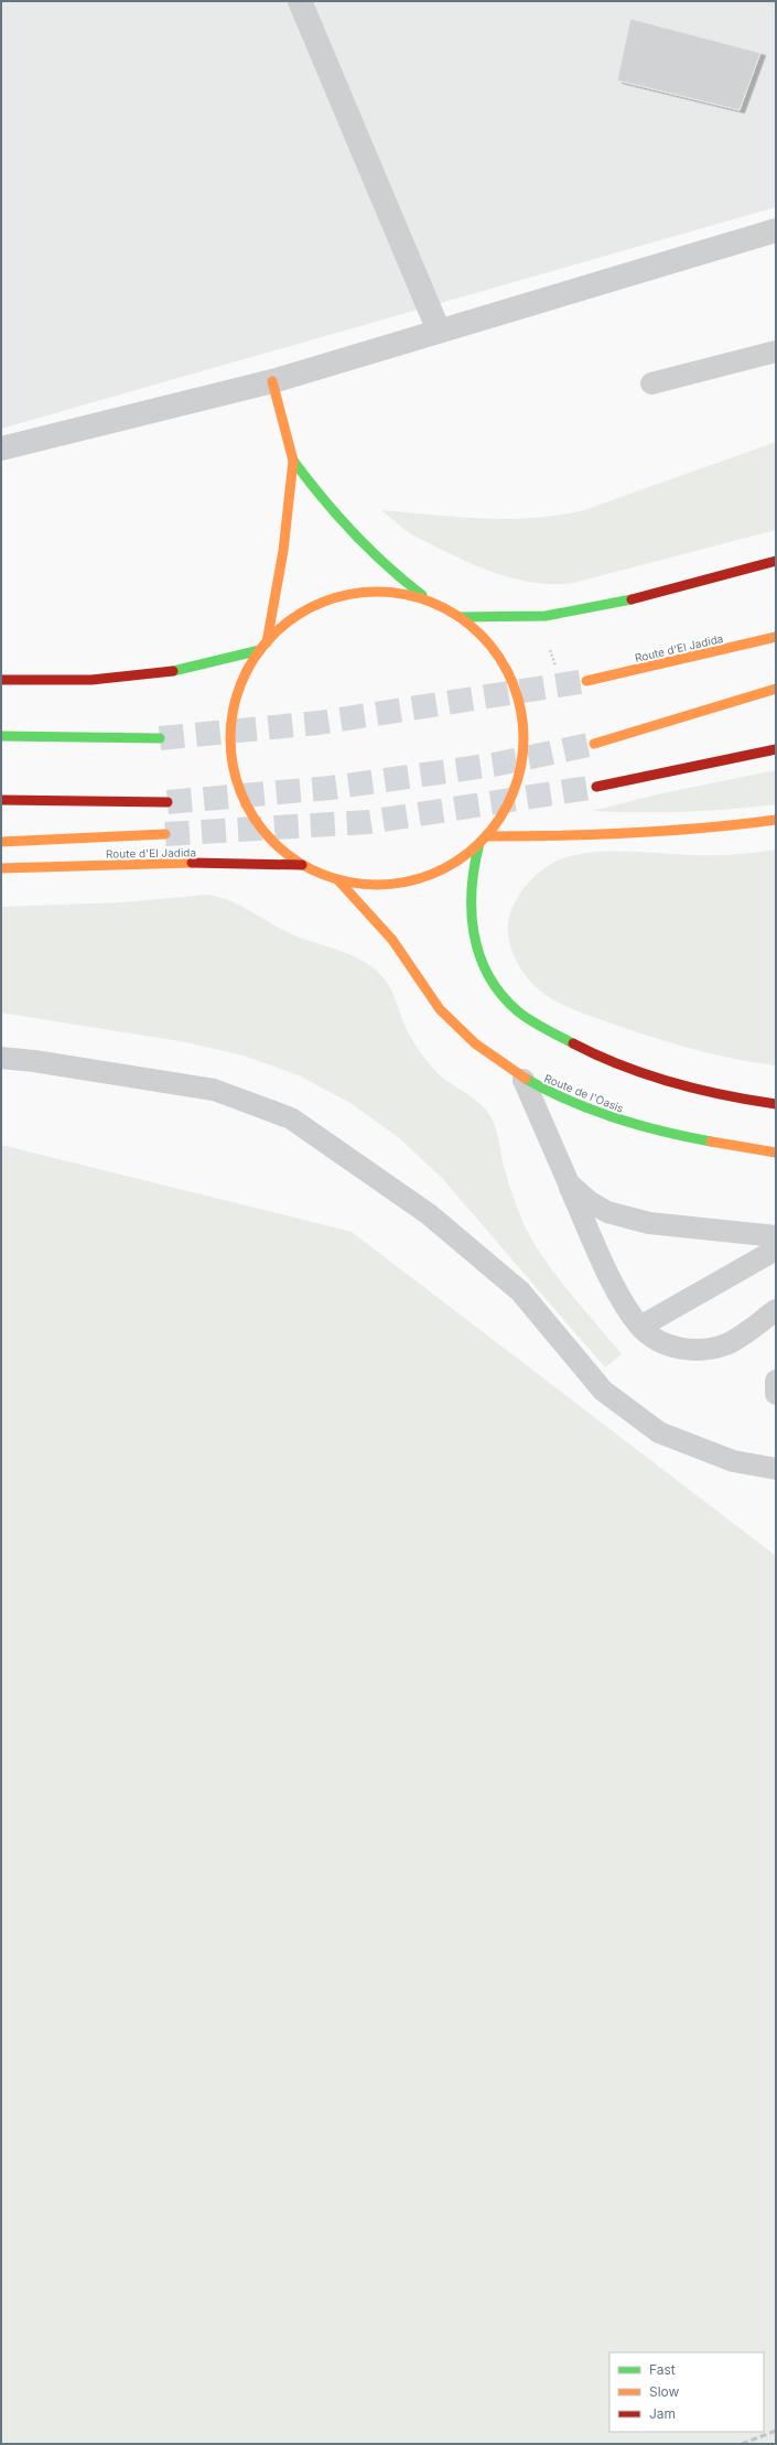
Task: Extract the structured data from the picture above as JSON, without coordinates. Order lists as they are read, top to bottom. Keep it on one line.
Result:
{"streets":{"main road":["Route d'El Jadida","Route de l'Oasis"]},"legend":["Fast","Slow","Jam"]}
